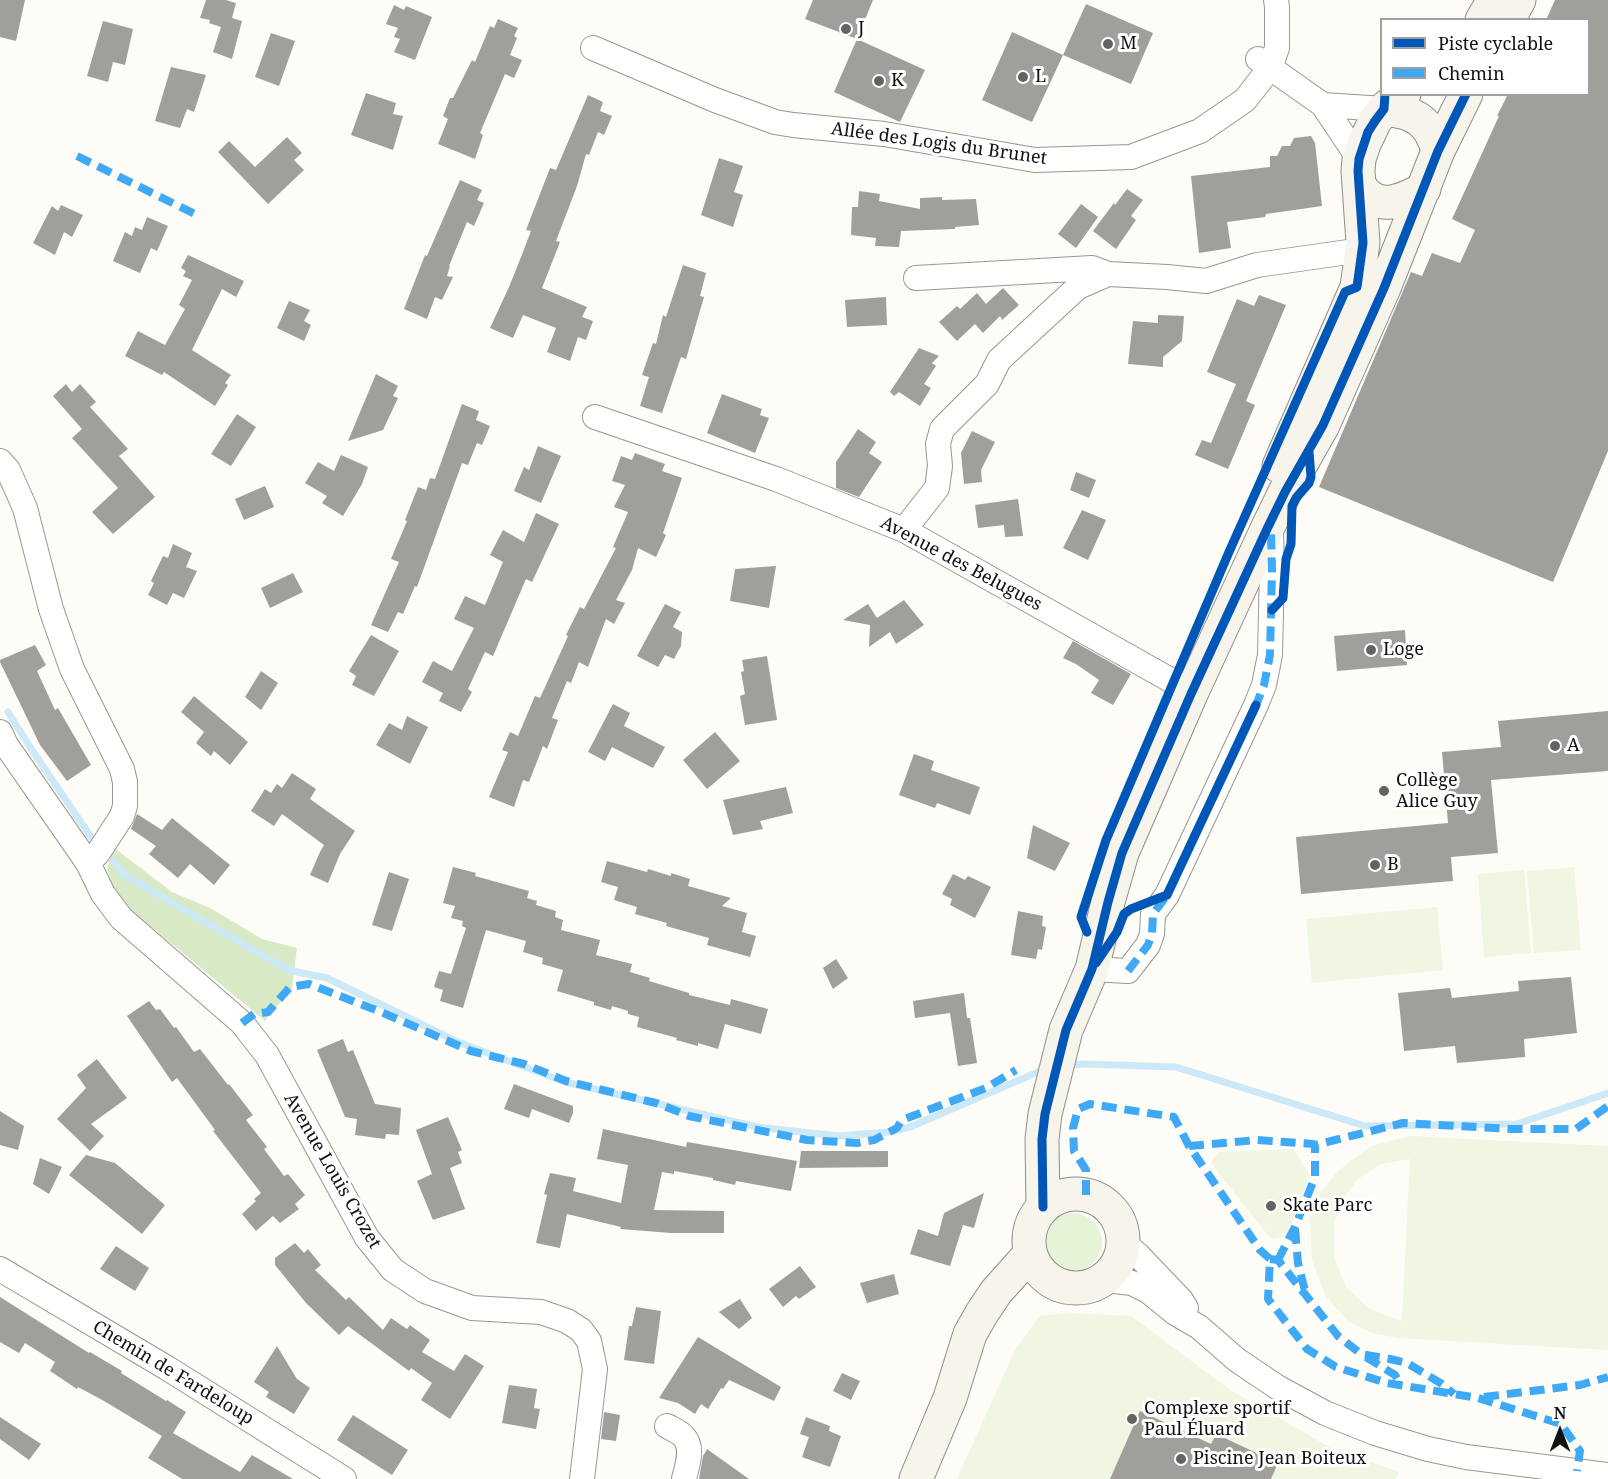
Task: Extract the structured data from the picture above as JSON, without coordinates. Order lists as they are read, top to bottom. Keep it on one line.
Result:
{"streets":{"street":["Allée des Logis du Brunet","Avenue des Belugues","Avenue Louis Crozet","Chemin de Fardeloup"]},"places":["J","M","L","K","Loge","A","Collège Alice Guy","B","Skate Parc","Complexe sportif Paul Éluard","Piscine Jean Boiteux"],"legend":["Piste cyclable","Chemin"],"north":"top"}
